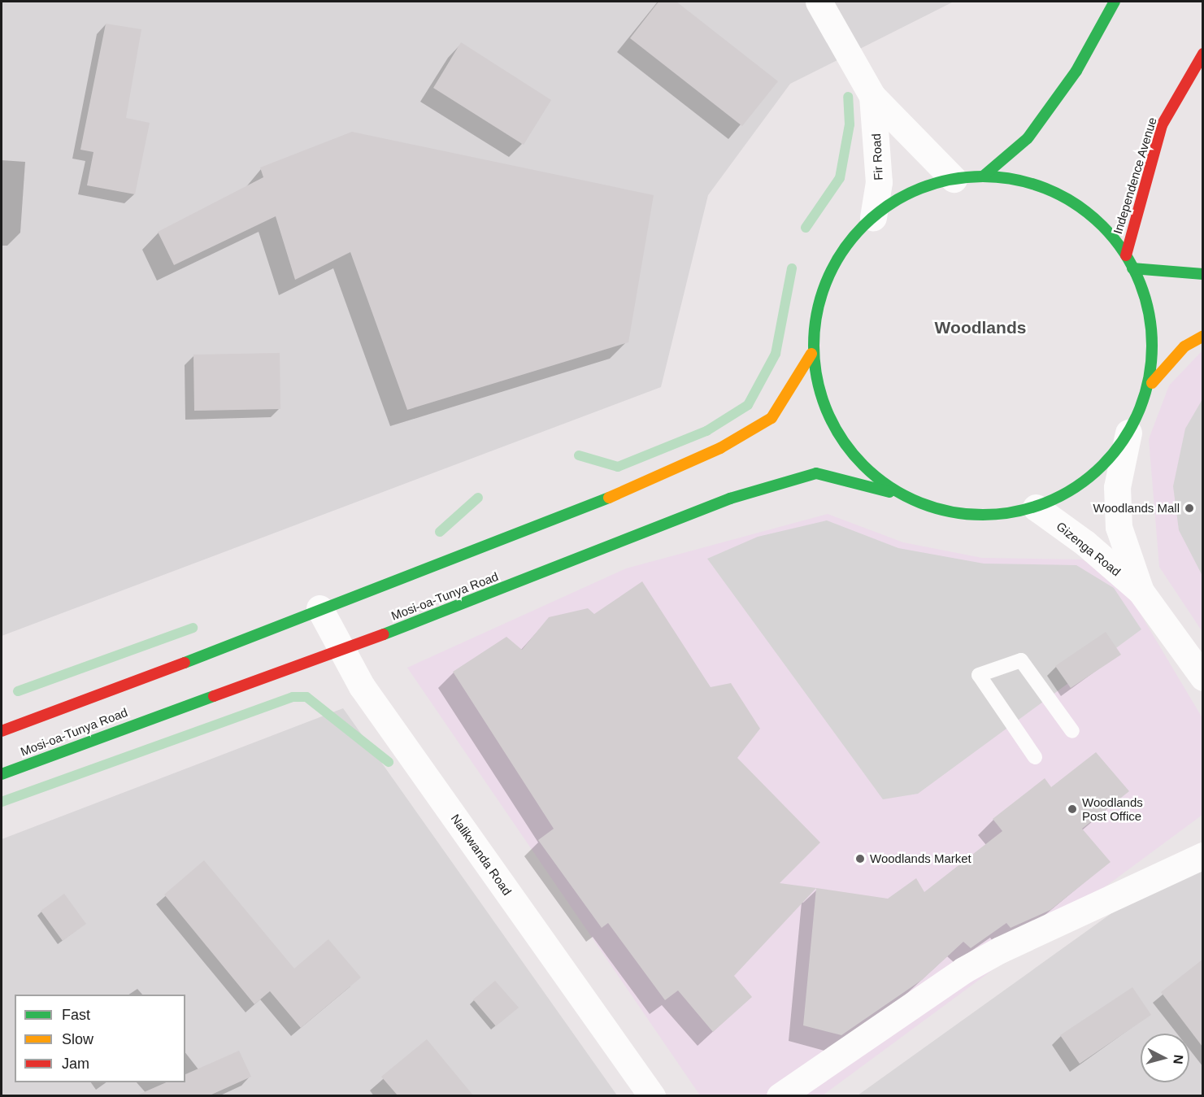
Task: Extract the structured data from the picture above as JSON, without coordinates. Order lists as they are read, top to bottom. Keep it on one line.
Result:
{"streets":{"main road":["Independence Avenue","Mosi-oa-Tunya Road"],"street":["Fir Road","Gizenga Road","Nalikwanda Road"]},"crossings":[["Gizenga Road","Mosi-oa-Tunya Road"],["Mosi-oa-Tunya Road","Nalikwanda Road"]],"districts":["Woodlands"],"places":["Woodlands Mall","Woodlands Post Office","Woodlands Market"],"legend":["Fast","Slow","Jam"],"north":"right"}
